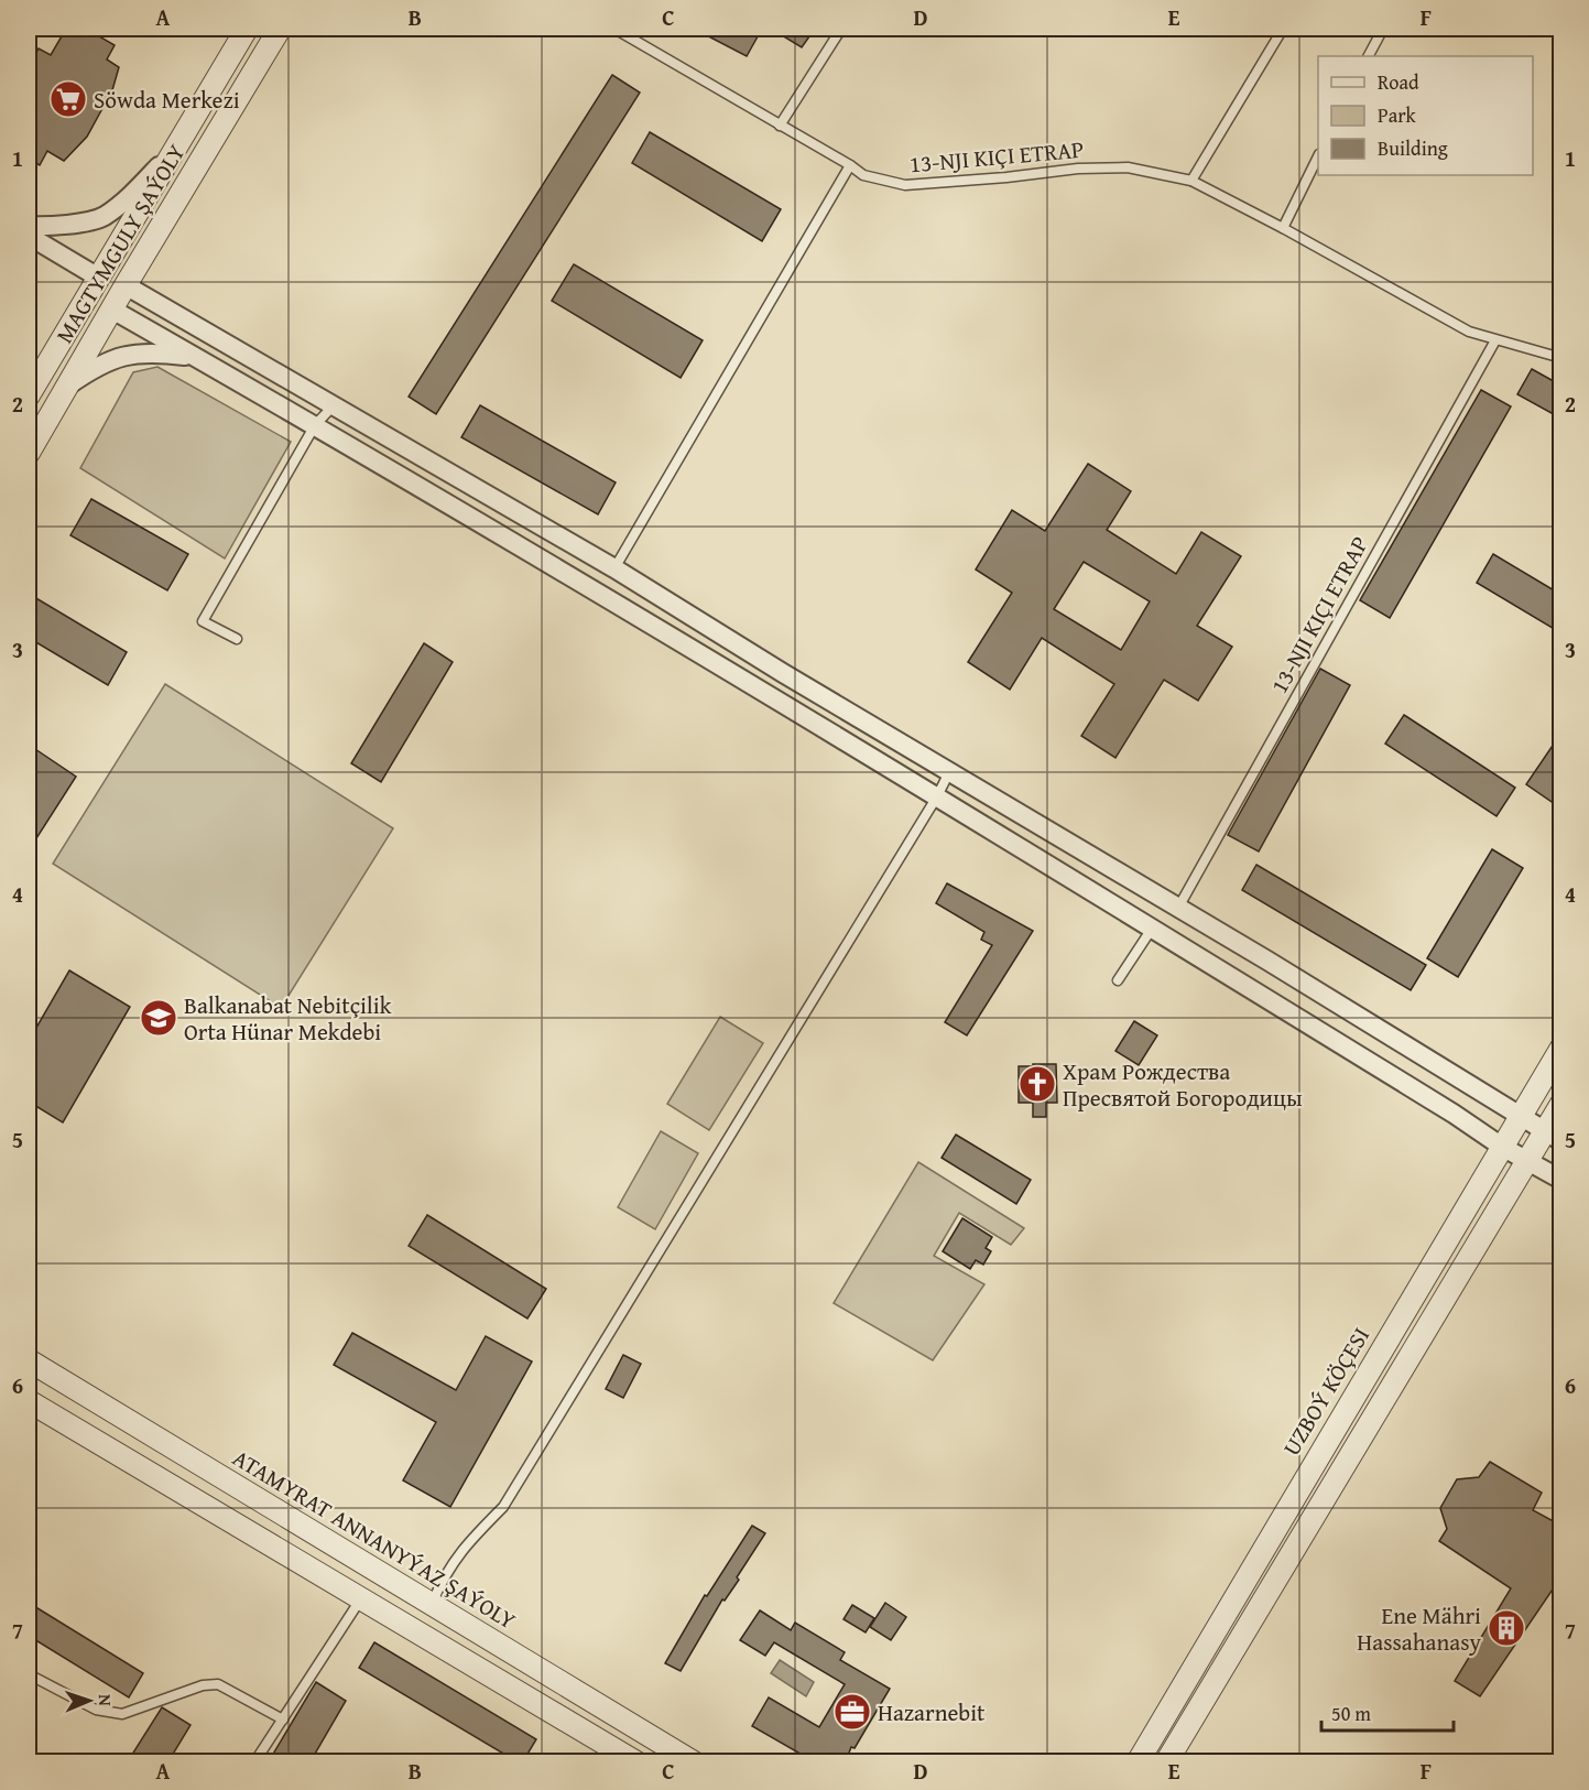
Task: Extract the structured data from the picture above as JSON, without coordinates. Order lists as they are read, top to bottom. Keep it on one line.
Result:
{"streets":{"street":["MAGTYMGULY ŞAÝOLY","UZBOÝ KÖÇESI","ATAMYRAT ANNANYÝAZ ŞAÝOLY"],"lane":["13-NJI KIÇI ETRAP"]},"places":{"supermarket":["Söwda Merkezi"],"school or university":["Balkanabat Nebitçilik Orta Hünar Mekdebi"],"church":["Храм Рождества Пресвятой Богородицы"],"building":["Ene Mähri Hassahanasy"],"office":["Hazarnebit"]},"legend":["Road","Park","Building"],"scale_bar":"50 m","north":"right","grid":{"columns":["A","B","C","D","E","F"],"rows":["1","2","3","4","5","6","7"]}}
